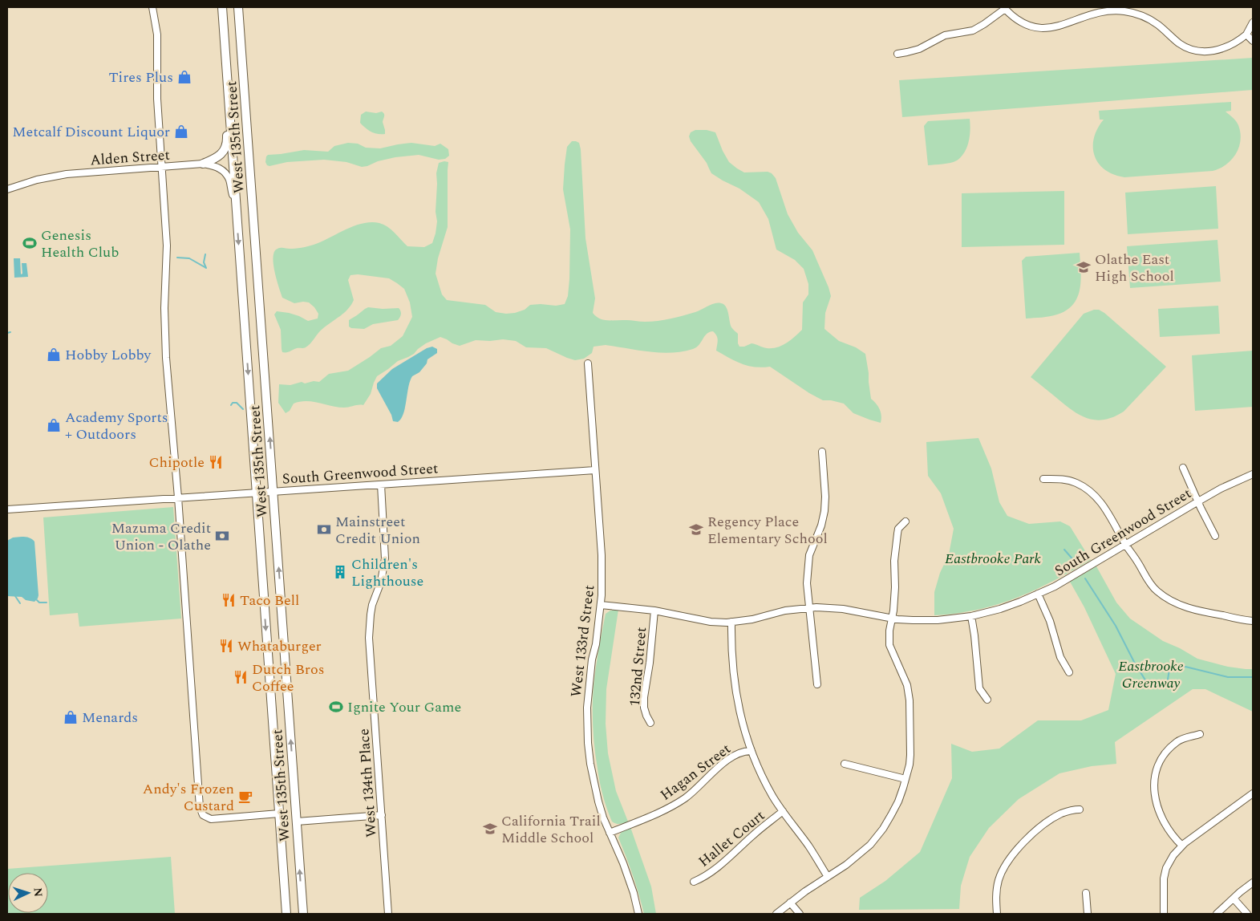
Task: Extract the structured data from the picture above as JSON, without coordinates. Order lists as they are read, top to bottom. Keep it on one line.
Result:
{"streets":{"main road":["West 135th Street"],"street":["Alden Street","South Greenwood Street","West 133rd Street","132nd Street","Hagan Street","West 134th Place","Hallet Court"]},"crossings":[["West 135th Street","Alden Street"],["West 135th Street","South Greenwood Street"],["South Greenwood Street","West 133rd Street"],["South Greenwood Street","132nd Street"],["South Greenwood Street","West 134th Place"],["West 133rd Street","Hagan Street"]],"parks":["Eastbrooke Park","Eastbrooke Greenway"],"places":{"shop":["Tires Plus","Metcalf Discount Liquor","Hobby Lobby","Academy Sports + Outdoors","Menards"],"sports":["Genesis Health Club","Ignite Your Game"],"school or university":["Olathe East High School","Regency Place Elementary School","California Trail Middle School"],"restaurant":["Chipotle","Taco Bell","Whataburger","Dutch Bros Coffee"],"bank":["Mainstreet Credit Union","Mazuma Credit Union - Olathe"],"building":["Children's Lighthouse"],"cafe":["Andy's Frozen Custard"]},"north":"right"}
